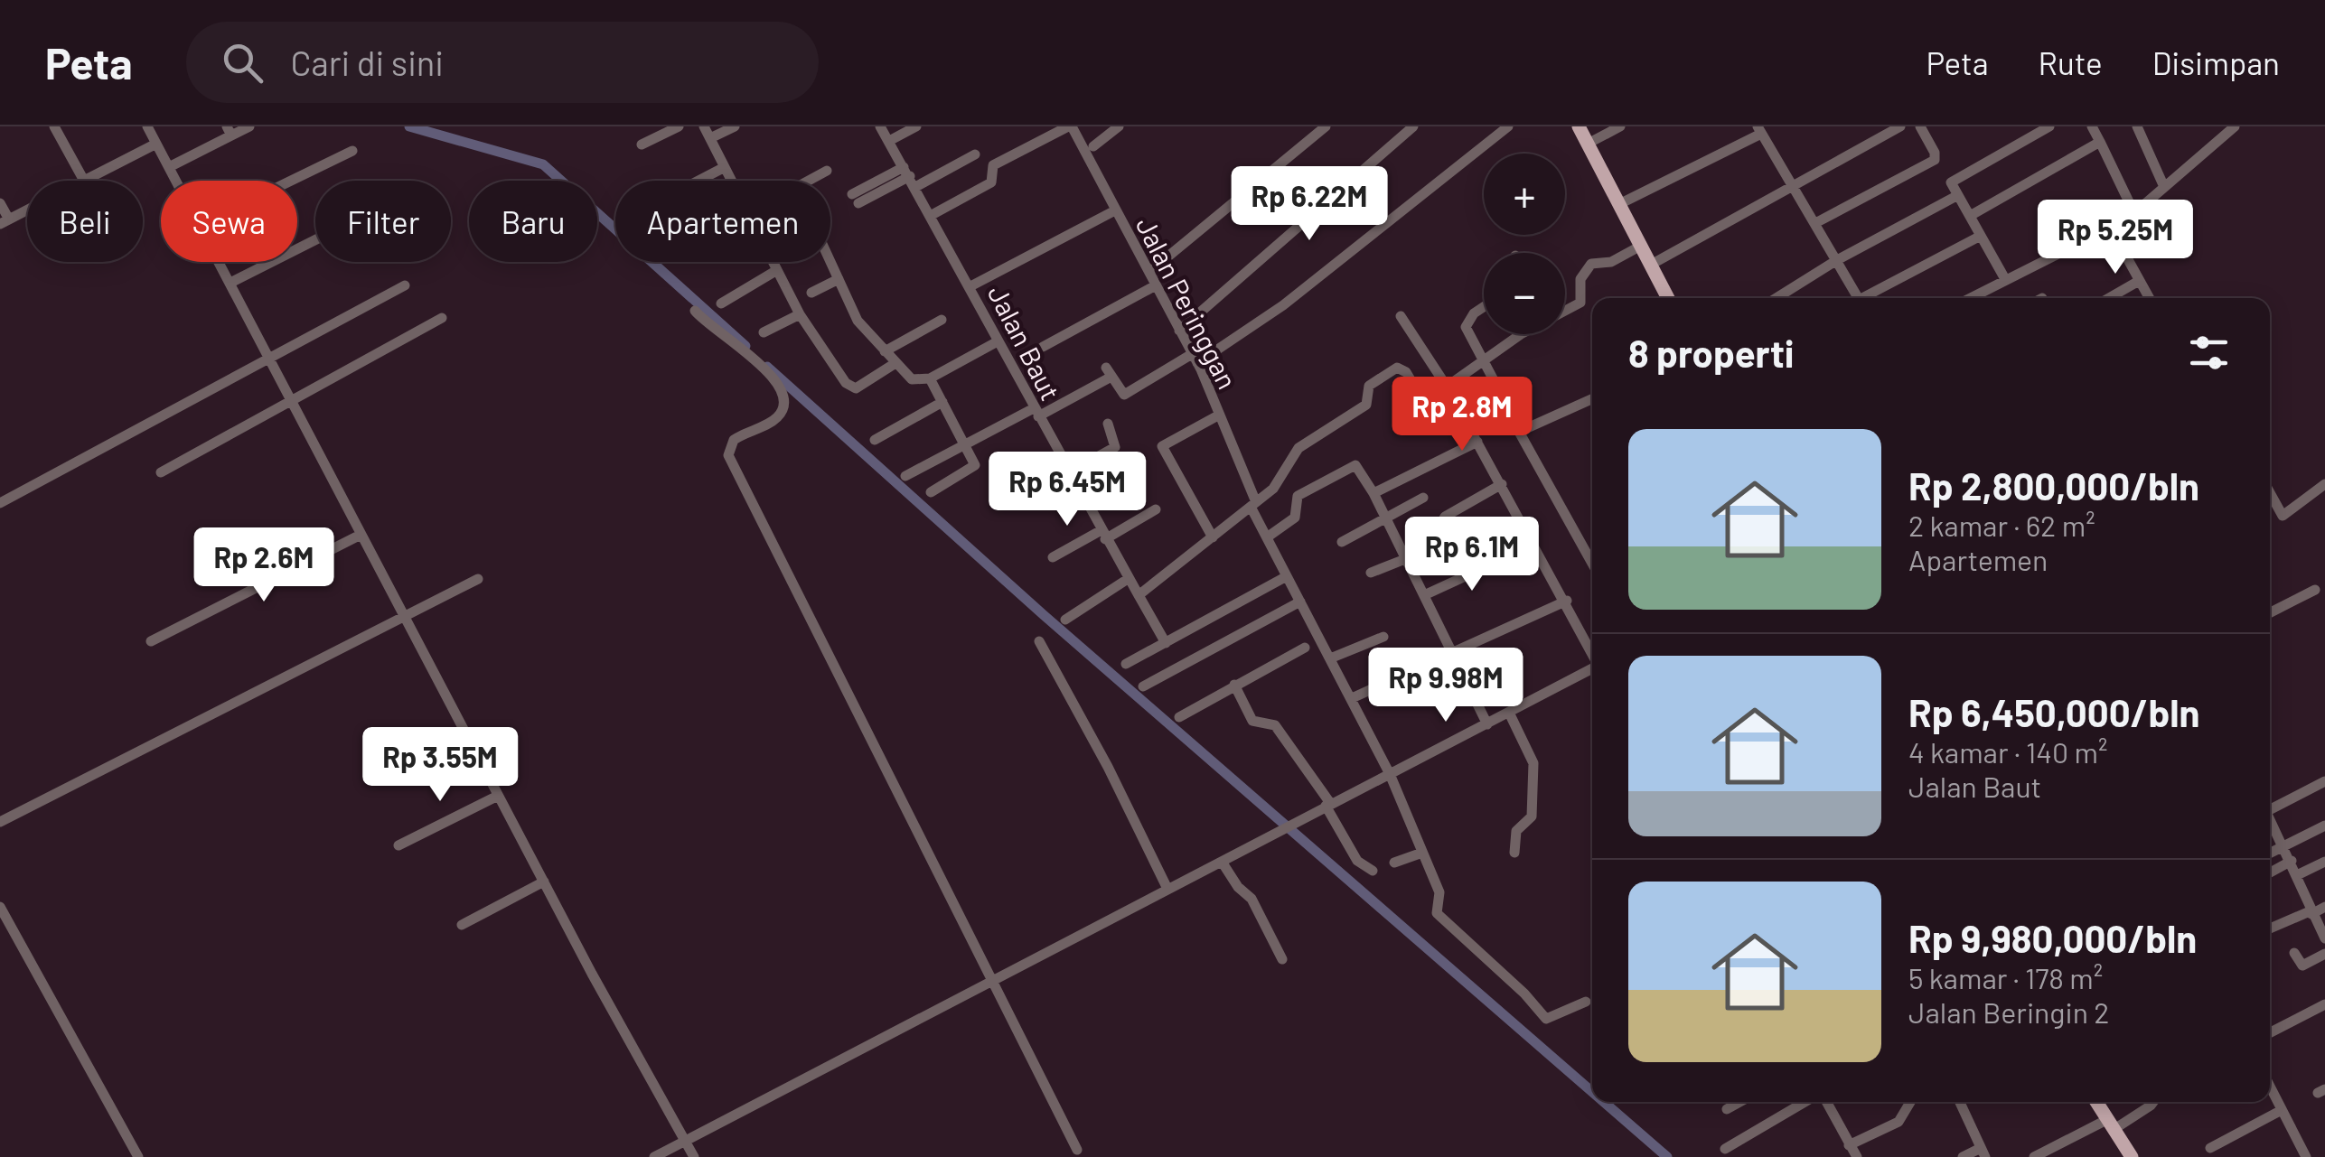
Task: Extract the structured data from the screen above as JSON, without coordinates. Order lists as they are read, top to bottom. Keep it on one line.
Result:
{"streets":{"street":["Jalan Peringgan","Jalan Baut"]},"page":{"header":"Peta","search":"Cari di sini","nav":["Peta","Rute","Disimpan"],"map_buttons":["+","−"],"price":["Rp 6.22M","Rp 5.25M","Rp 2.8M","Rp 6.45M","Rp 6.1M","Rp 2.6M","Rp 9.98M","Rp 3.55M"],"chip":["Beli","Sewa","Filter","Baru","Apartemen"],"heading":"8 properti","list":[{"name":"Rp 2,800,000/bln","note":"2 kamar · 62 m² · Apartemen"},{"name":"Rp 6,450,000/bln","note":"4 kamar · 140 m² · Jalan Baut"},{"name":"Rp 9,980,000/bln","note":"5 kamar · 178 m² · Jalan Beringin 2"}]}}
